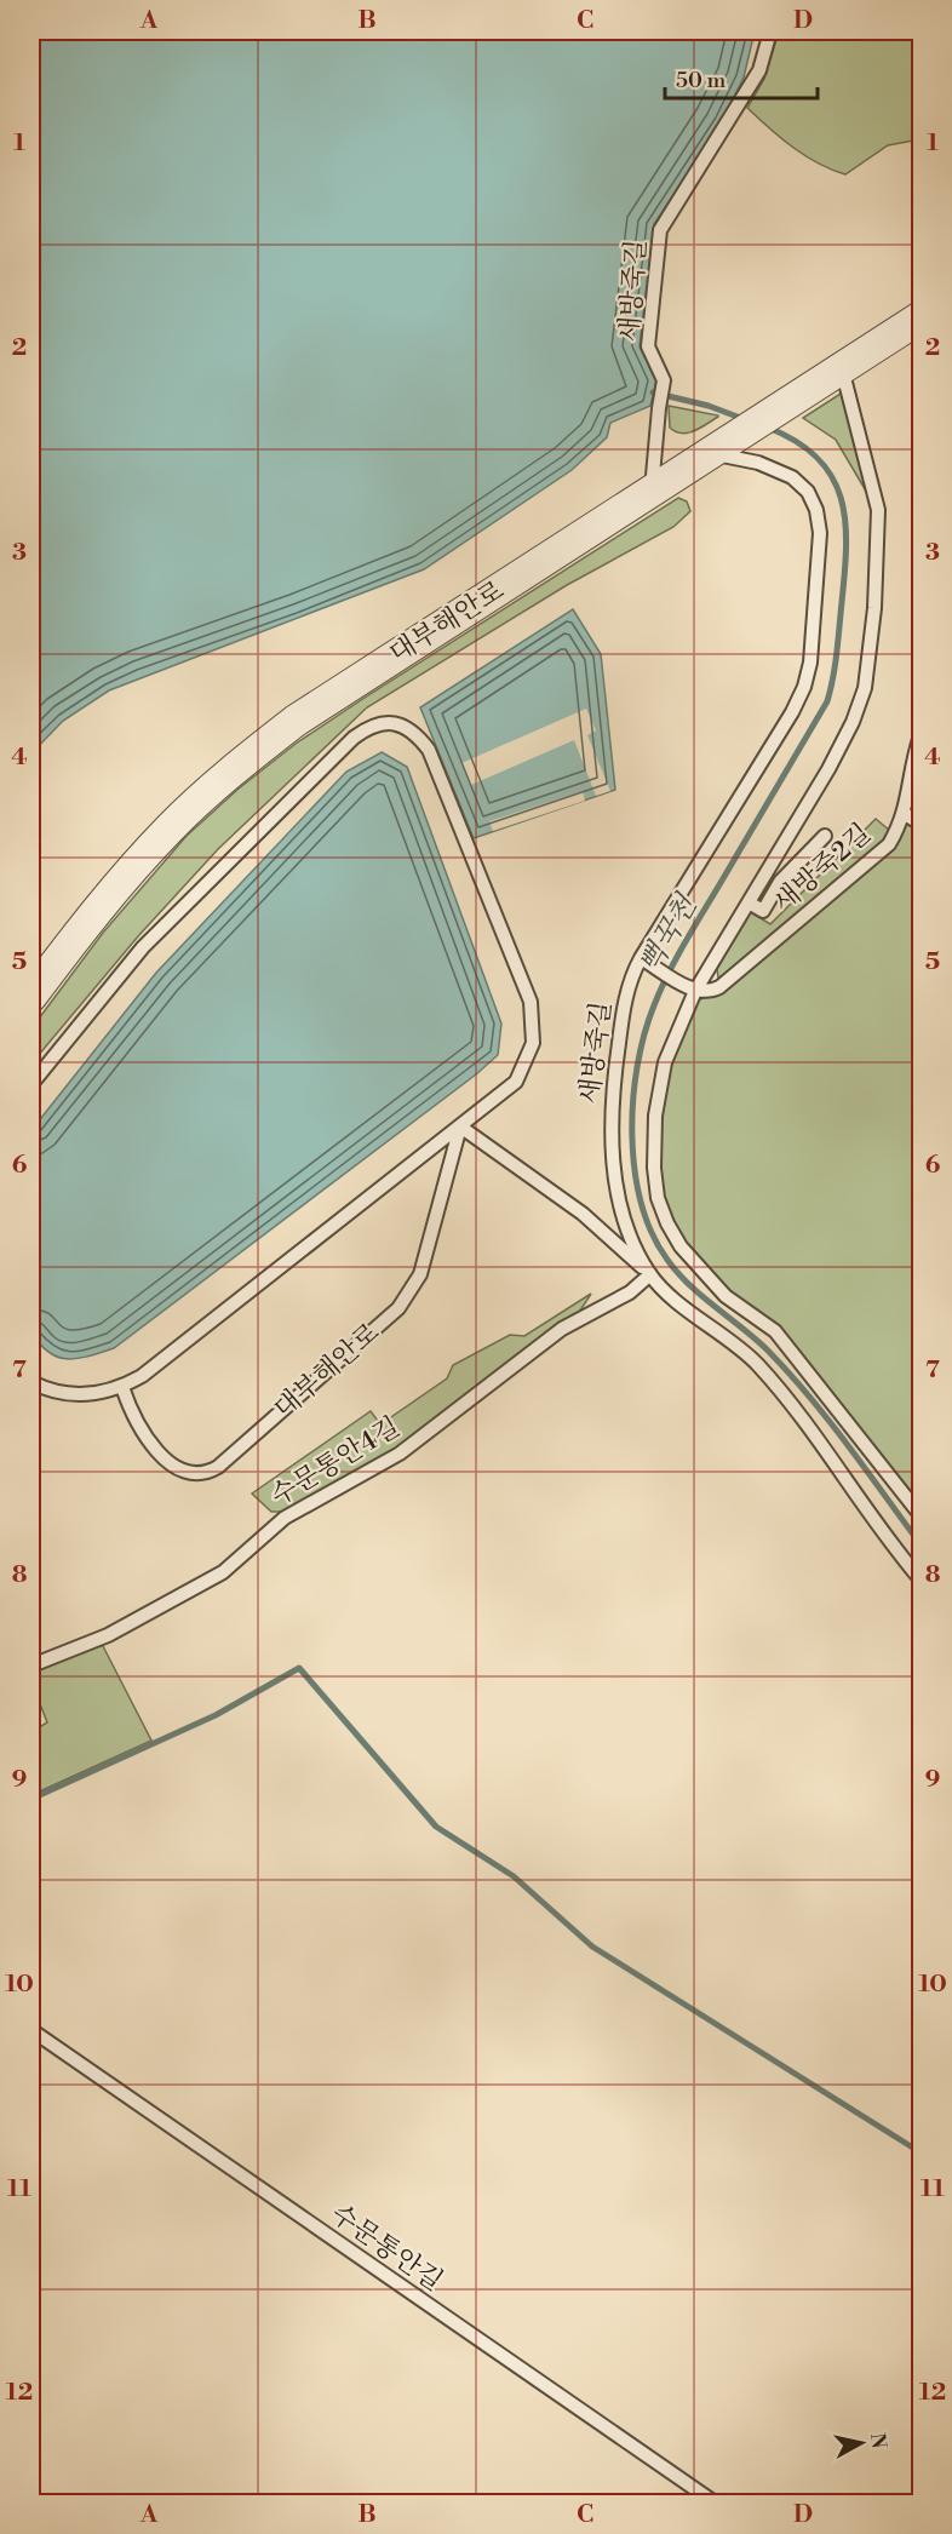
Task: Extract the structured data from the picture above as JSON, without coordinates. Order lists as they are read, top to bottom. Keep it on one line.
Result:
{"streets":{"street":["대부해안로"],"lane":["새방죽길","새방죽2길","수문통안4길","수문통안길"]},"crossings":[["새방죽길","대부해안로"],["새방죽길","수문통안4길"]],"water":["뻑꾹천"],"scale_bar":"50 m","north":"right","grid":{"columns":["A","B","C","D"],"rows":["1","2","3","4","5","6","7","8","9","10","11","12"]}}
